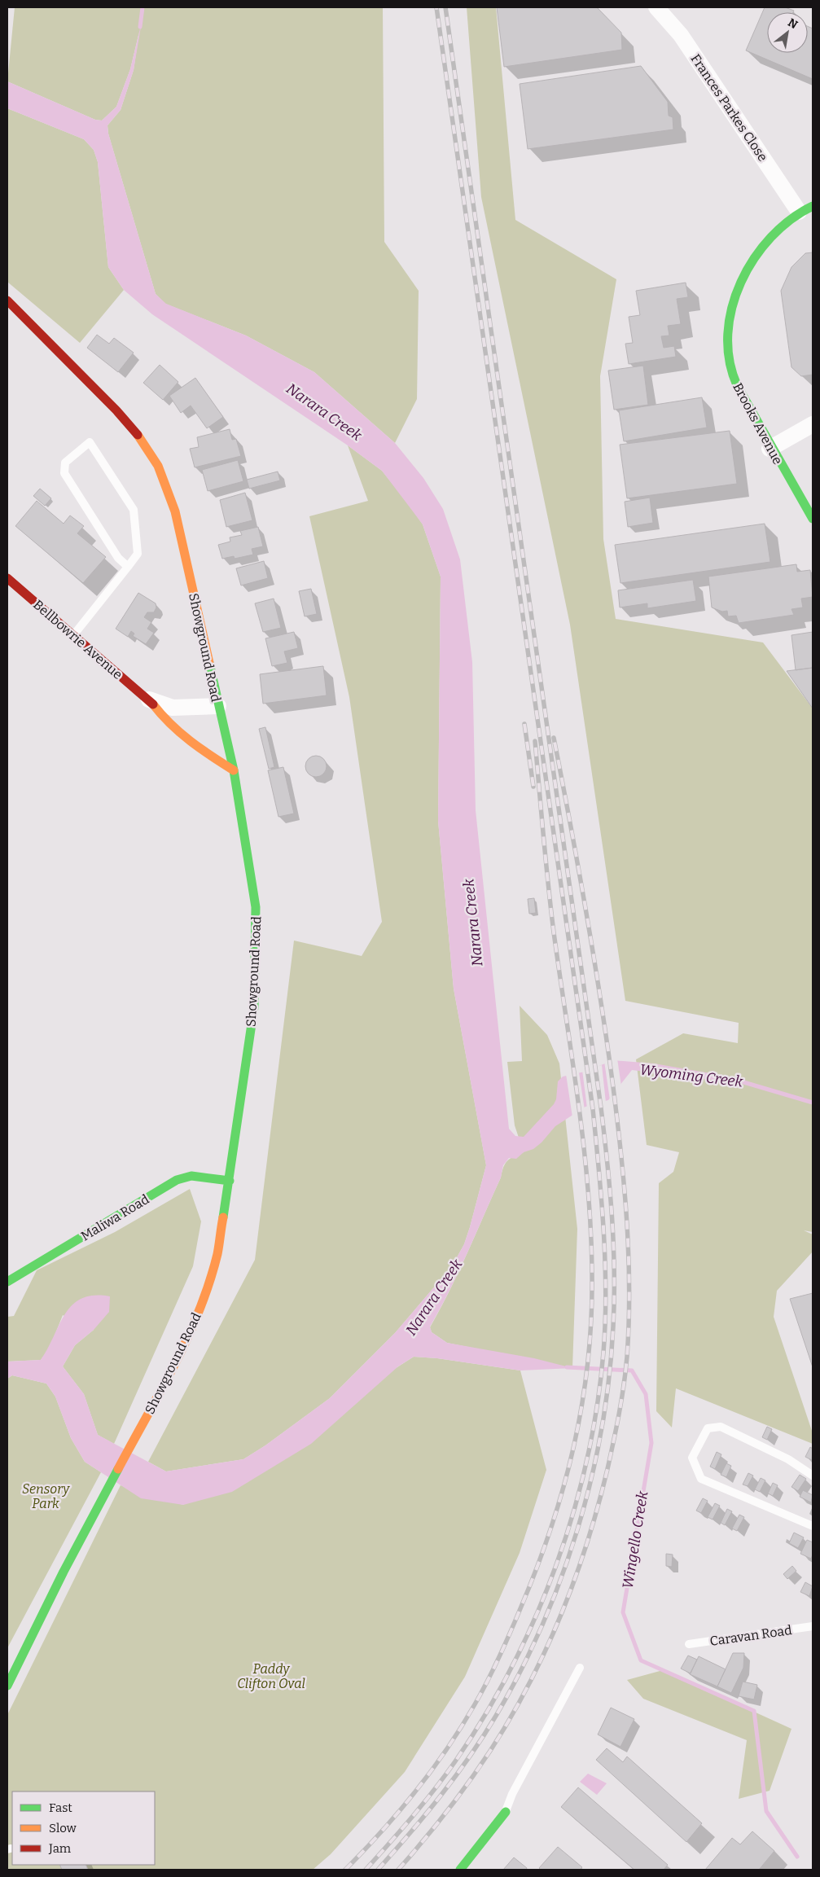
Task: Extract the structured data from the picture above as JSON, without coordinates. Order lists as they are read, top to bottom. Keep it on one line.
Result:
{"streets":{"street":["Frances Parkes Close","Brooks Avenue","Bellbowrie Avenue","Showground Road","Maliwa Road"],"lane":["Caravan Road"]},"crossings":[["Frances Parkes Close","Brooks Avenue"],["Bellbowrie Avenue","Showground Road"],["Showground Road","Maliwa Road"]],"water":["Narara Creek","Wyoming Creek","Wingello Creek"],"parks":["Sensory Park","Paddy Clifton Oval"],"legend":["Fast","Slow","Jam"],"north":"top right"}
